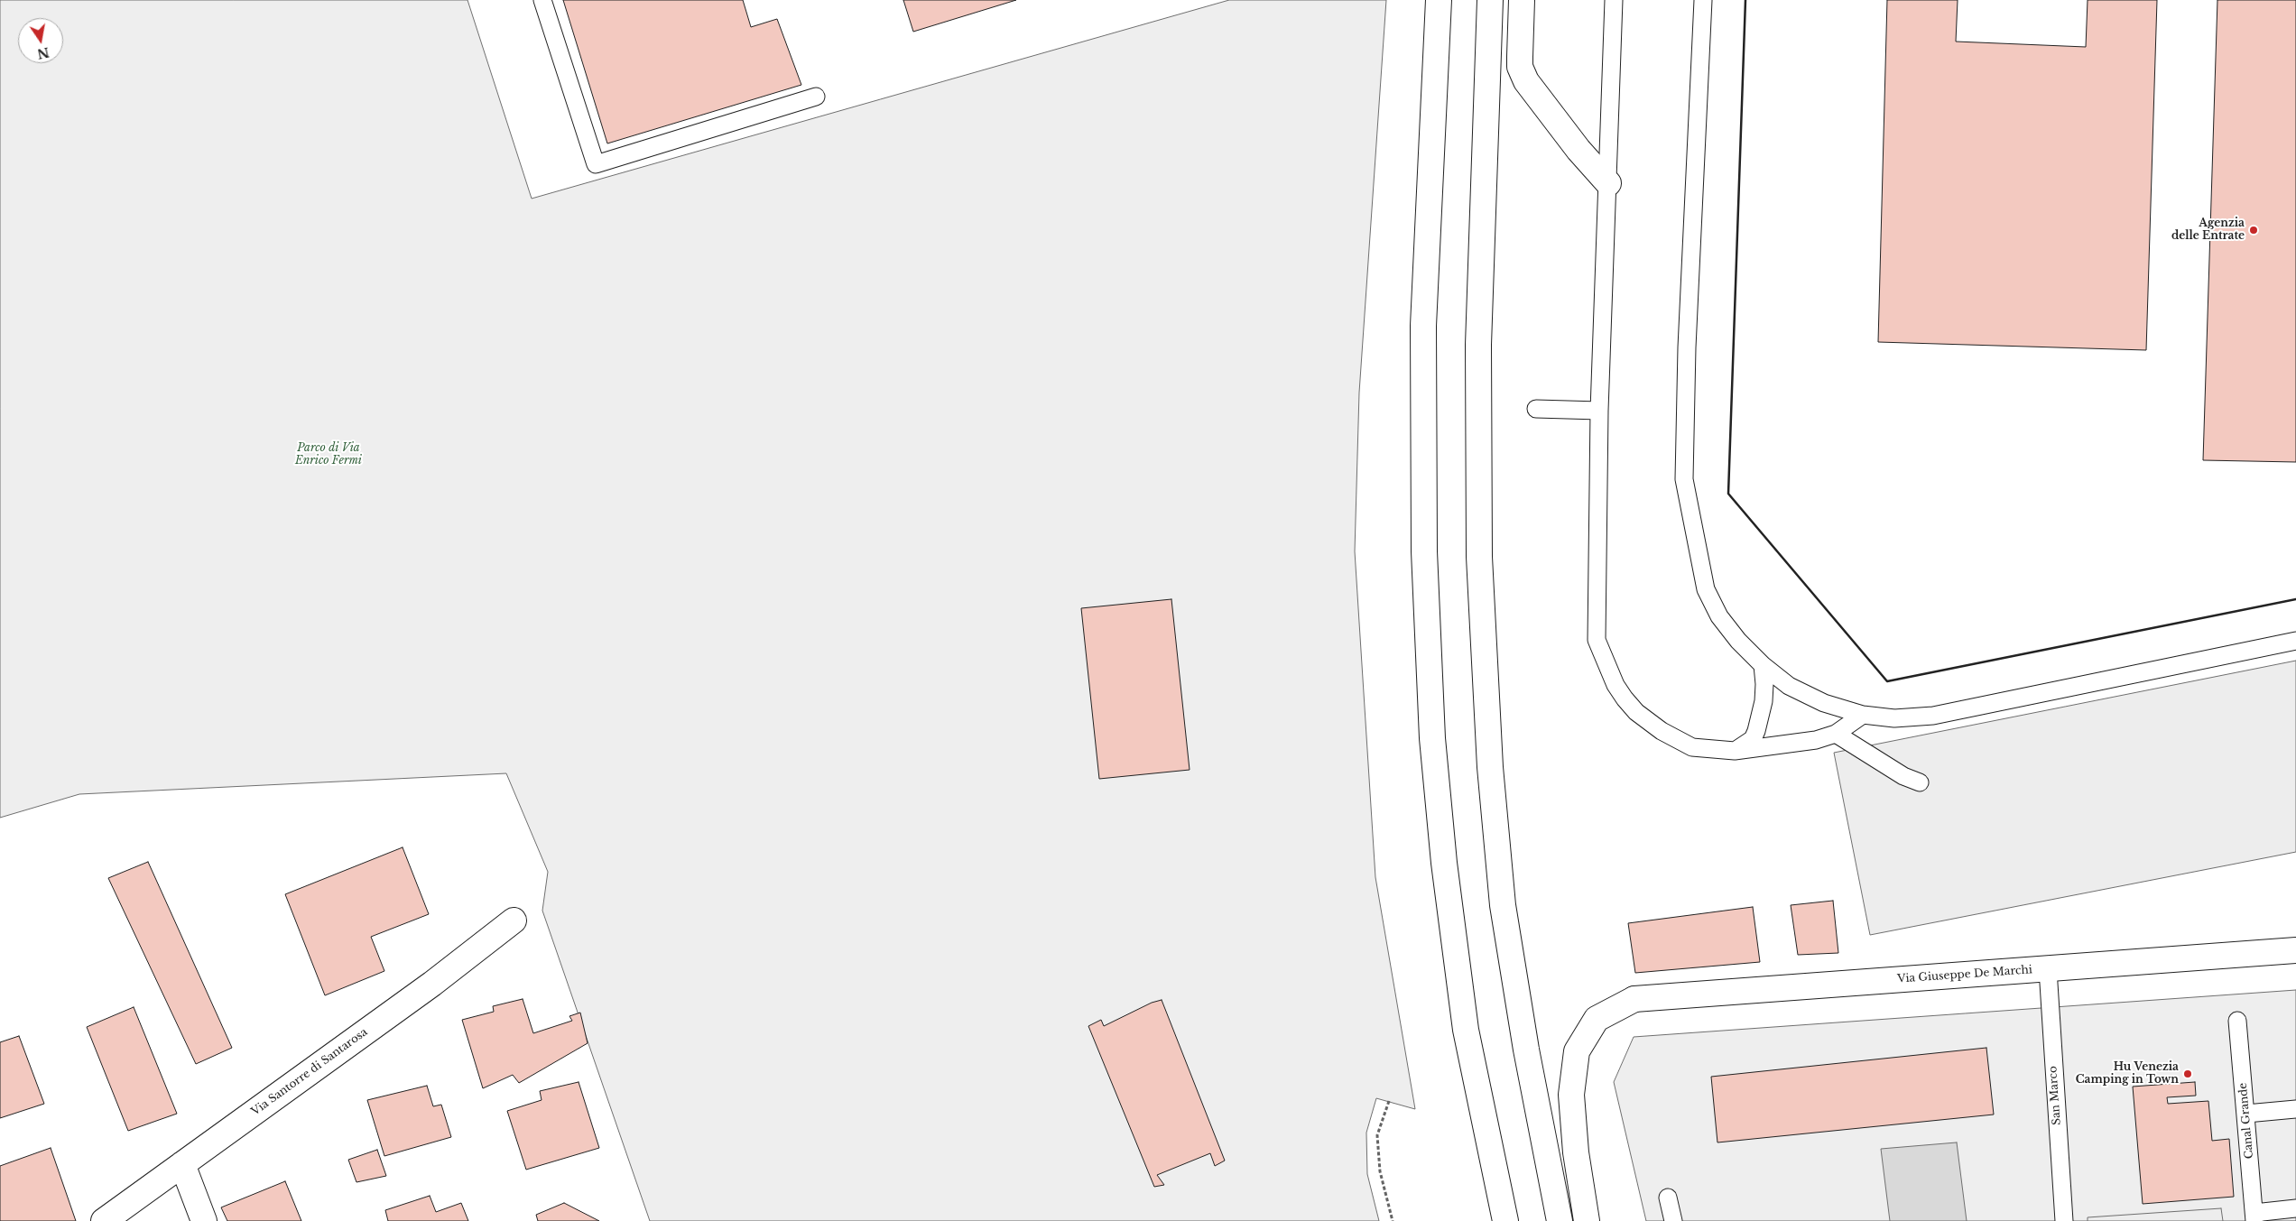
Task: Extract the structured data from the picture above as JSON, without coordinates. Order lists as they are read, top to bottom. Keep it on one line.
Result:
{"streets":{"main road":["Via Giuseppe De Marchi","Via Santorre di Santarosa"],"lane":["San Marco","Canal Grande"]},"crossings":[["Via Giuseppe De Marchi","San Marco"]],"parks":["Parco di Via Enrico Fermi"],"places":["Agenzia delle Entrate","Hu Venezia Camping in Town"],"north":"bottom"}
